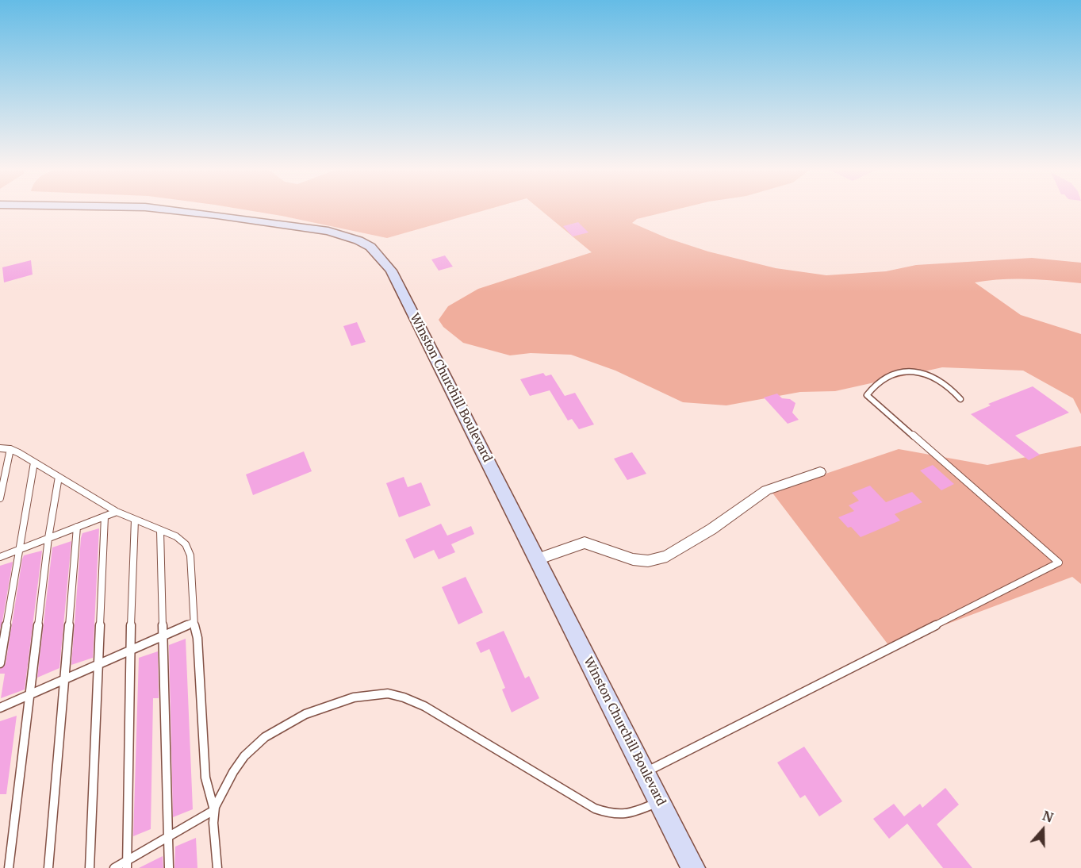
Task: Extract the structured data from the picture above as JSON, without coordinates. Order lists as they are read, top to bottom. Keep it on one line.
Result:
{"streets":{"main road":["Winston Churchill Boulevard"]},"north":"top"}
